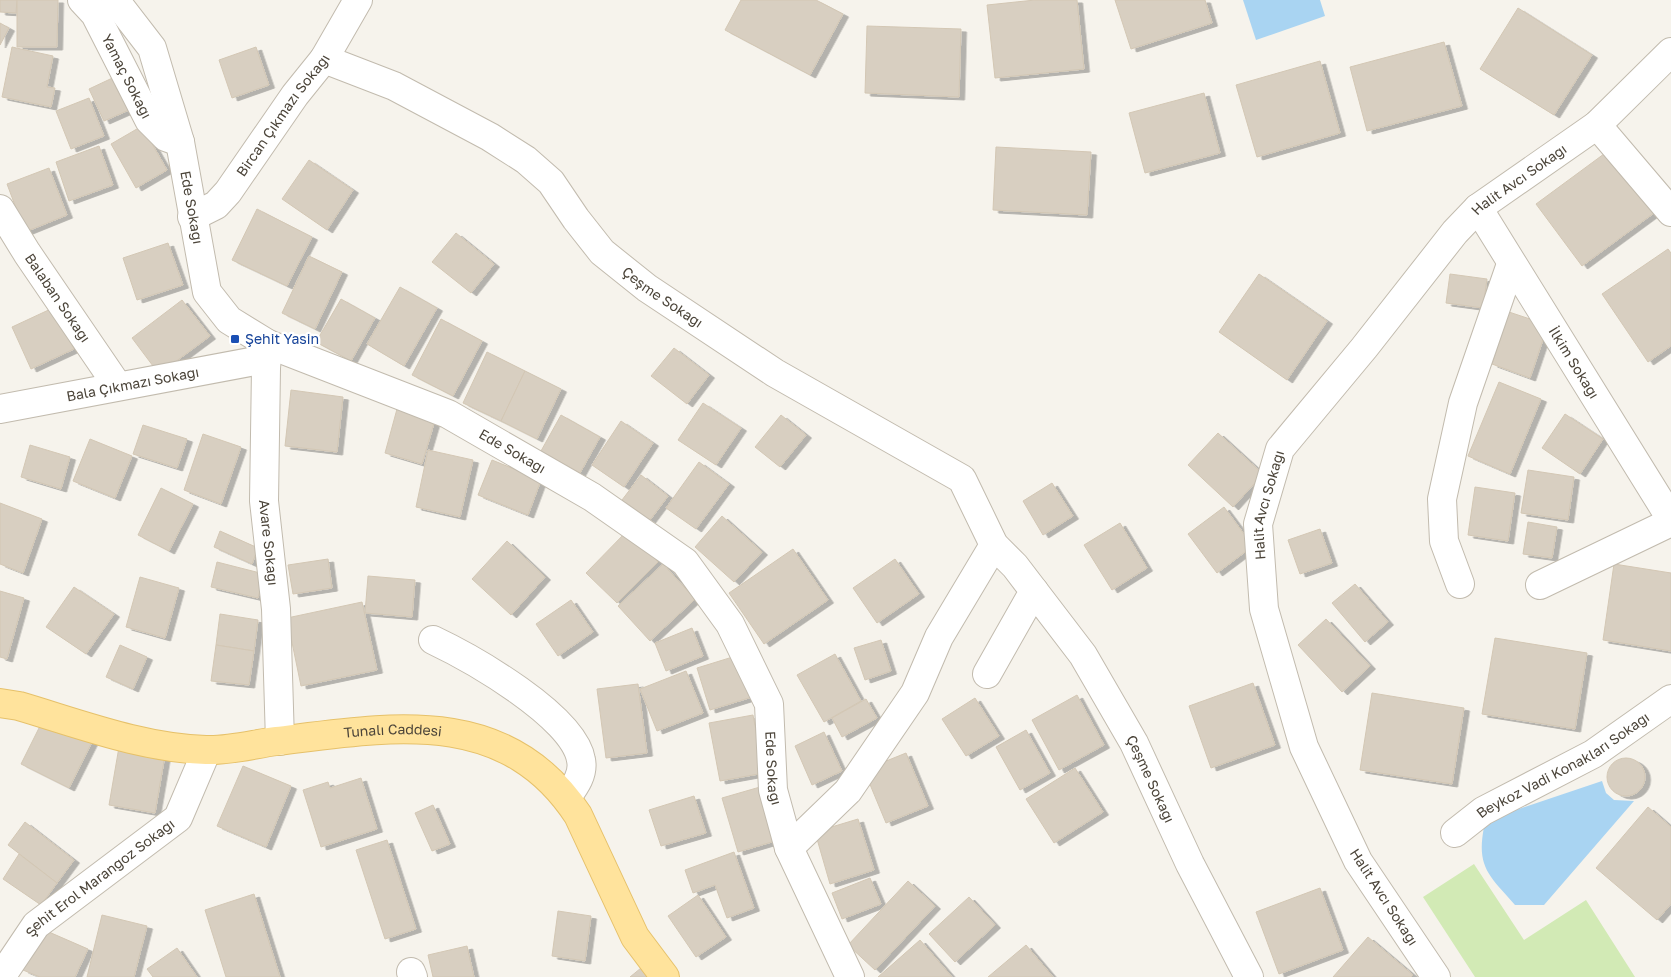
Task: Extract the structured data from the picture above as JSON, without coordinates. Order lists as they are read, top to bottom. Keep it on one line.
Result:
{"streets":{"main road":["Tunalı Caddesi"],"street":["Yamaç Sokağı","Bircan Çıkmazı Sokağı","Halit Avcı Sokağı","Ede Sokağı","Balaban Sokağı","Çeşme Sokağı","İlkim Sokağı","Bala Çıkmazı Sokağı","Avare Sokağı","Beykoz Vadi Konakları Sokağı","Şehit Erol Marangoz Sokağı"]},"crossings":[["Yamaç Sokağı","Ede Sokağı"],["Bircan Çıkmazı Sokağı","Ede Sokağı"],["Bircan Çıkmazı Sokağı","Çeşme Sokağı"],["Halit Avcı Sokağı","İlkim Sokağı"],["Ede Sokağı","Bala Çıkmazı Sokağı"],["Ede Sokağı","Avare Sokağı"],["Balaban Sokağı","Bala Çıkmazı Sokağı"],["Bala Çıkmazı Sokağı","Avare Sokağı"],["Avare Sokağı","Tunalı Caddesi"],["Tunalı Caddesi","Şehit Erol Marangoz Sokağı"]],"places":{"transit":["Şehit Yasin"]}}
